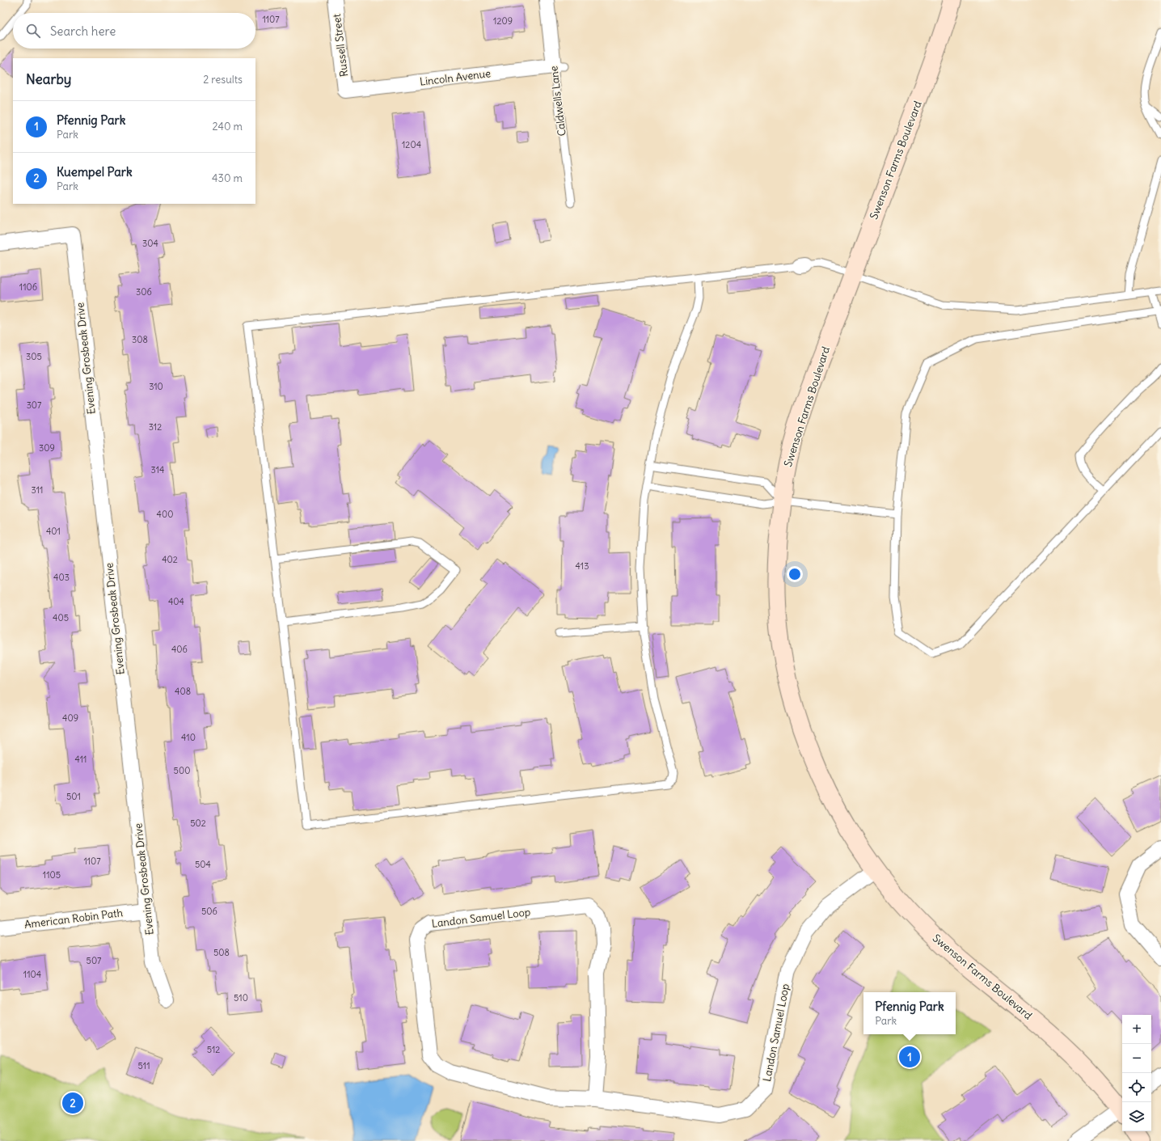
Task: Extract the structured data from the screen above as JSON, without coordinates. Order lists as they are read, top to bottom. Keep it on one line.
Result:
{"streets":{"street":["Russell Street","Lincoln Avenue","Caldwells Lane","Swenson Farms Boulevard","Evening Grosbeak Drive","Landon Samuel Loop","American Robin Path"]},"crossings":[["Russell Street","Lincoln Avenue"],["Lincoln Avenue","Caldwells Lane"],["Swenson Farms Boulevard","Landon Samuel Loop"],["Evening Grosbeak Drive","American Robin Path"]],"house_numbers":["1107","1209","1204","304","1106","306","308","305","310","307","312","309","314","311","400","401","402","413","403","404","405","406","408","409","410","411","500","501","502","1107","504","1105","506","508","507","1104","510","512","511"],"page":{"search":"Search here","heading":["Nearby","2 results"],"list":[{"mark":"1","name":"Pfennig Park","note":"Park","value":"240 m"},{"mark":"2","name":"Kuempel Park","note":"Park","value":"430 m"}],"popup":["Pfennig Park","Park"],"map_buttons":["+","−"],"pins":["1","2"]}}
